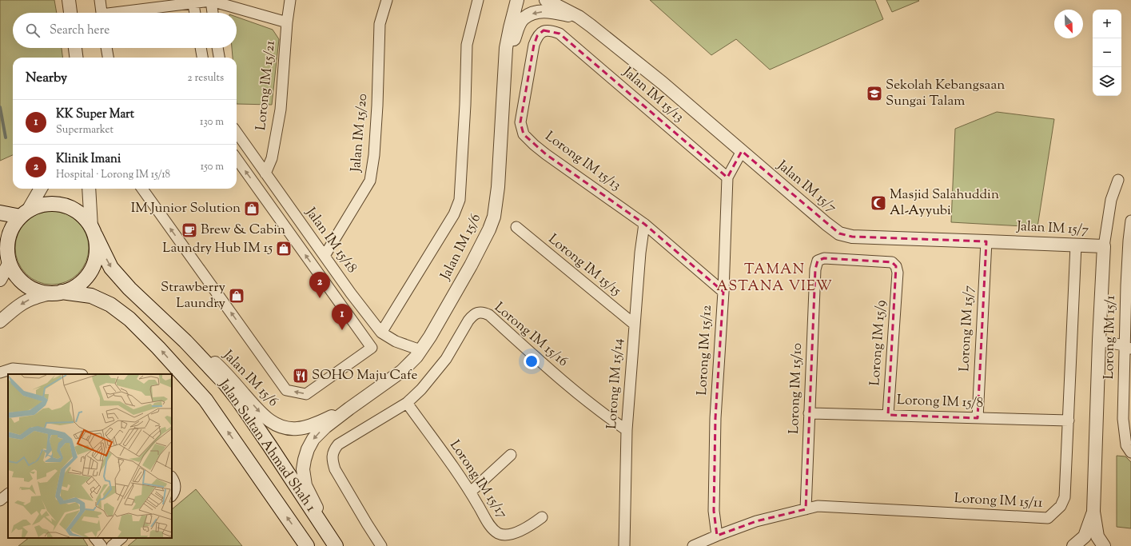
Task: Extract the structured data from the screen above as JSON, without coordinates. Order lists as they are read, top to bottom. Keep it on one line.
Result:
{"streets":{"main road":["Jalan Sultan Ahmad Shah 1"],"street":["Lorong IM 15/21","Jalan IM 15/13","Jalan IM 15/20","Lorong IM 15/13","Jalan IM 15/7","Jalan IM 15/18","Jalan IM 15/6","Lorong IM 15/15","Lorong IM 15/7","Lorong IM 15/16","Lorong IM 15/1","Lorong IM 15/9","Lorong IM 15/12","Lorong IM 15/14","Lorong IM 15/10","Lorong IM 15/8","Lorong IM 15/17","Lorong IM 15/11"]},"crossings":[["Lorong IM 15/21","Jalan IM 15/18"],["Jalan IM 15/13","Lorong IM 15/13"],["Jalan IM 15/13","Lorong IM 15/12"],["Jalan IM 15/20","Jalan IM 15/18"],["Lorong IM 15/13","Lorong IM 15/12"],["Lorong IM 15/13","Lorong IM 15/14"],["Jalan IM 15/7","Lorong IM 15/7"],["Jalan IM 15/7","Lorong IM 15/12"],["Jalan IM 15/7","Lorong IM 15/11"],["Jalan IM 15/18","Jalan IM 15/6"],["Jalan IM 15/6","Jalan Sultan Ahmad Shah 1"],["Lorong IM 15/15","Lorong IM 15/14"],["Lorong IM 15/7","Lorong IM 15/8"],["Lorong IM 15/16","Lorong IM 15/14"],["Lorong IM 15/16","Lorong IM 15/17"],["Lorong IM 15/9","Lorong IM 15/10"],["Lorong IM 15/9","Lorong IM 15/8"],["Lorong IM 15/12","Lorong IM 15/11"],["Lorong IM 15/10","Lorong IM 15/8"],["Lorong IM 15/10","Lorong IM 15/11"],["Lorong IM 15/8","Lorong IM 15/11"]],"districts":["TAMAN ASTANA VIEW"],"places":{"school or university":["Sekolah Kebangsaan Sungai Talam"],"mosque":["Masjid Salahuddin Al-Ayyubi"],"shop":["IM Junior Solution","Laundry Hub IM 15","Strawberry Laundry"],"cafe":["Brew & Cabin"],"restaurant":["SOHO Maju Cafe"]},"north":"bottom right","page":{"map_buttons":["+","−"],"search":"Search here","heading":["Nearby","2 results"],"list":[{"mark":"1","name":"KK Super Mart","note":"Supermarket","value":"130 m"},{"mark":"2","name":"Klinik Imani","note":"Hospital · Lorong IM 15/18","value":"150 m"}],"pins":["2","1"]}}
